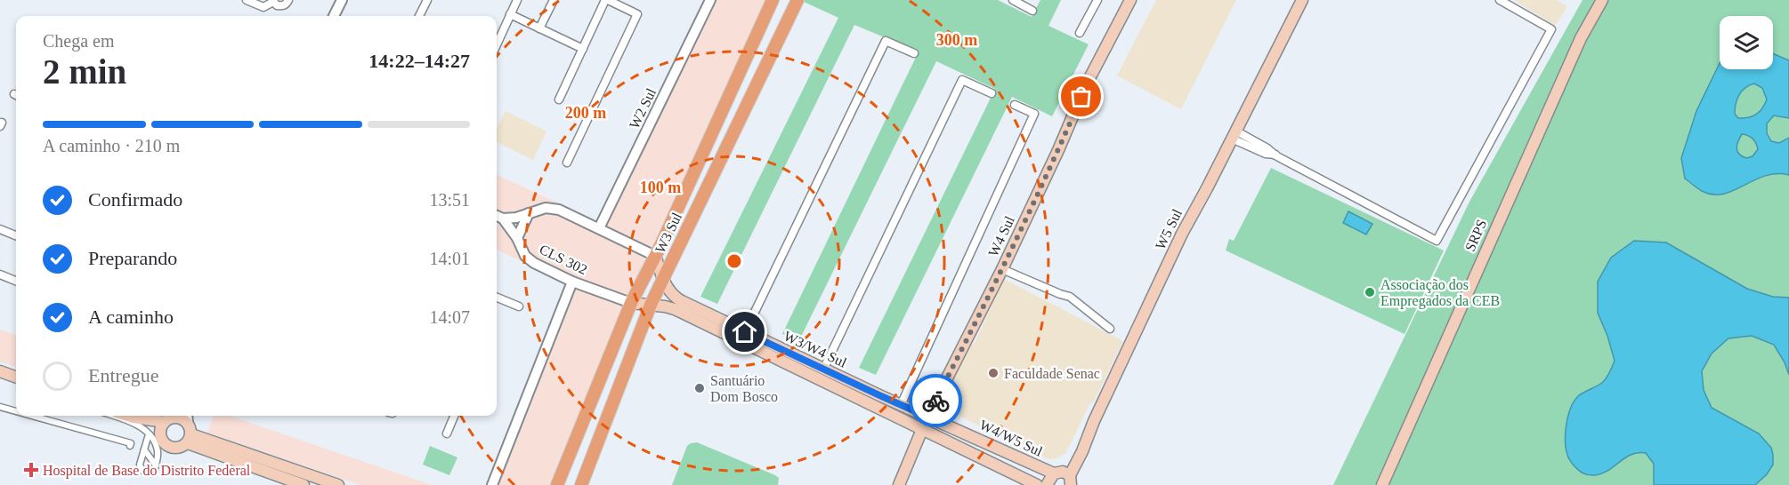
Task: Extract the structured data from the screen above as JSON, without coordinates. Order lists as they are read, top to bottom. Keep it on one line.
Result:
{"streets":{"main road":["W5 Sul","W3 Sul","SRPS","W4 Sul","W3/W4 Sul","W4/W5 Sul"],"street":["W2 Sul","CLS 302"]},"crossings":[["W5 Sul","W4/W5 Sul"],["W3 Sul","CLS 302"],["W3 Sul","W3/W4 Sul"],["W4 Sul","W3/W4 Sul"],["W4 Sul","W4/W5 Sul"],["CLS 302","W3/W4 Sul"],["W3/W4 Sul","W4/W5 Sul"]],"places":{"other":["Associação dos Empregados da CEB","Faculdade Senac","Santuário Dom Bosco"],"health":["Hospital de Base do Distrito Federal"]},"page":{"heading":["2 min","Chega em","14:22–14:27"],"bar":"A caminho · 210 m","list":[["Confirmado","13:51"],["Preparando","14:01"],["A caminho","14:07"],"Entregue"]},"rings":["300 m","200 m","100 m"]}
